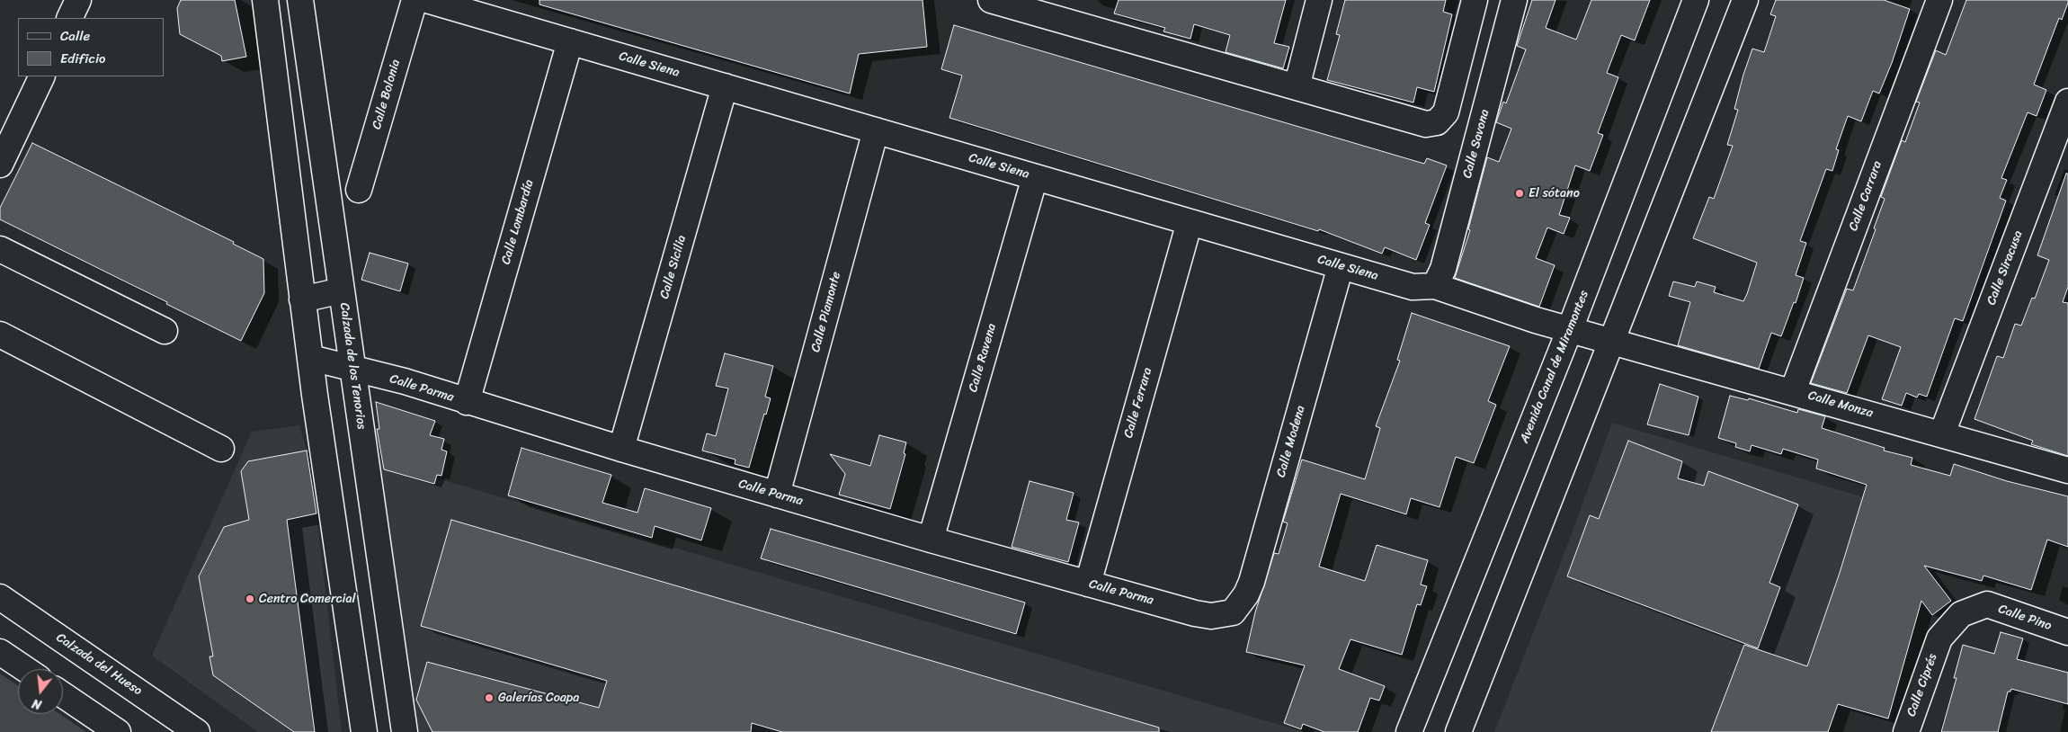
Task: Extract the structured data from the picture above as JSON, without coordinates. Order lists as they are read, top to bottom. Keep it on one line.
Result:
{"streets":{"street":["Calle Siena","Calle Bolonia","Calle Savona","Calle Carrara","Calle Lombardía","Calle Sicilia","Calle Siracusa","Calle Piamonte","Calle Ravena","Calzada de los Tenorios","Avenida Canal de Miramontes","Calle Parma","Calle Ferrara","Calle Monza","Calle Modena","Calle Pino","Calzada del Hueso","Calle Ciprés"]},"crossings":[["Calle Siena","Calle Savona"],["Calle Siena","Calle Lombardía"],["Calle Siena","Calle Sicilia"],["Calle Siena","Calle Piamonte"],["Calle Siena","Calle Ravena"],["Calle Siena","Avenida Canal de Miramontes"],["Calle Siena","Calle Ferrara"],["Calle Siena","Calle Monza"],["Calle Siena","Calle Modena"],["Calle Carrara","Calle Monza"],["Calle Lombardía","Calle Parma"],["Calle Sicilia","Calle Parma"],["Calle Siracusa","Calle Monza"],["Calle Piamonte","Calle Parma"],["Calle Ravena","Calle Parma"],["Calzada de los Tenorios","Calle Parma"],["Avenida Canal de Miramontes","Calle Monza"],["Calle Parma","Calle Ferrara"],["Calle Parma","Calle Modena"],["Calle Pino","Calle Ciprés"]],"places":["El sótano","Centro Comercial","Galerías Coapa"],"legend":["Calle","Edificio"],"north":"bottom"}
